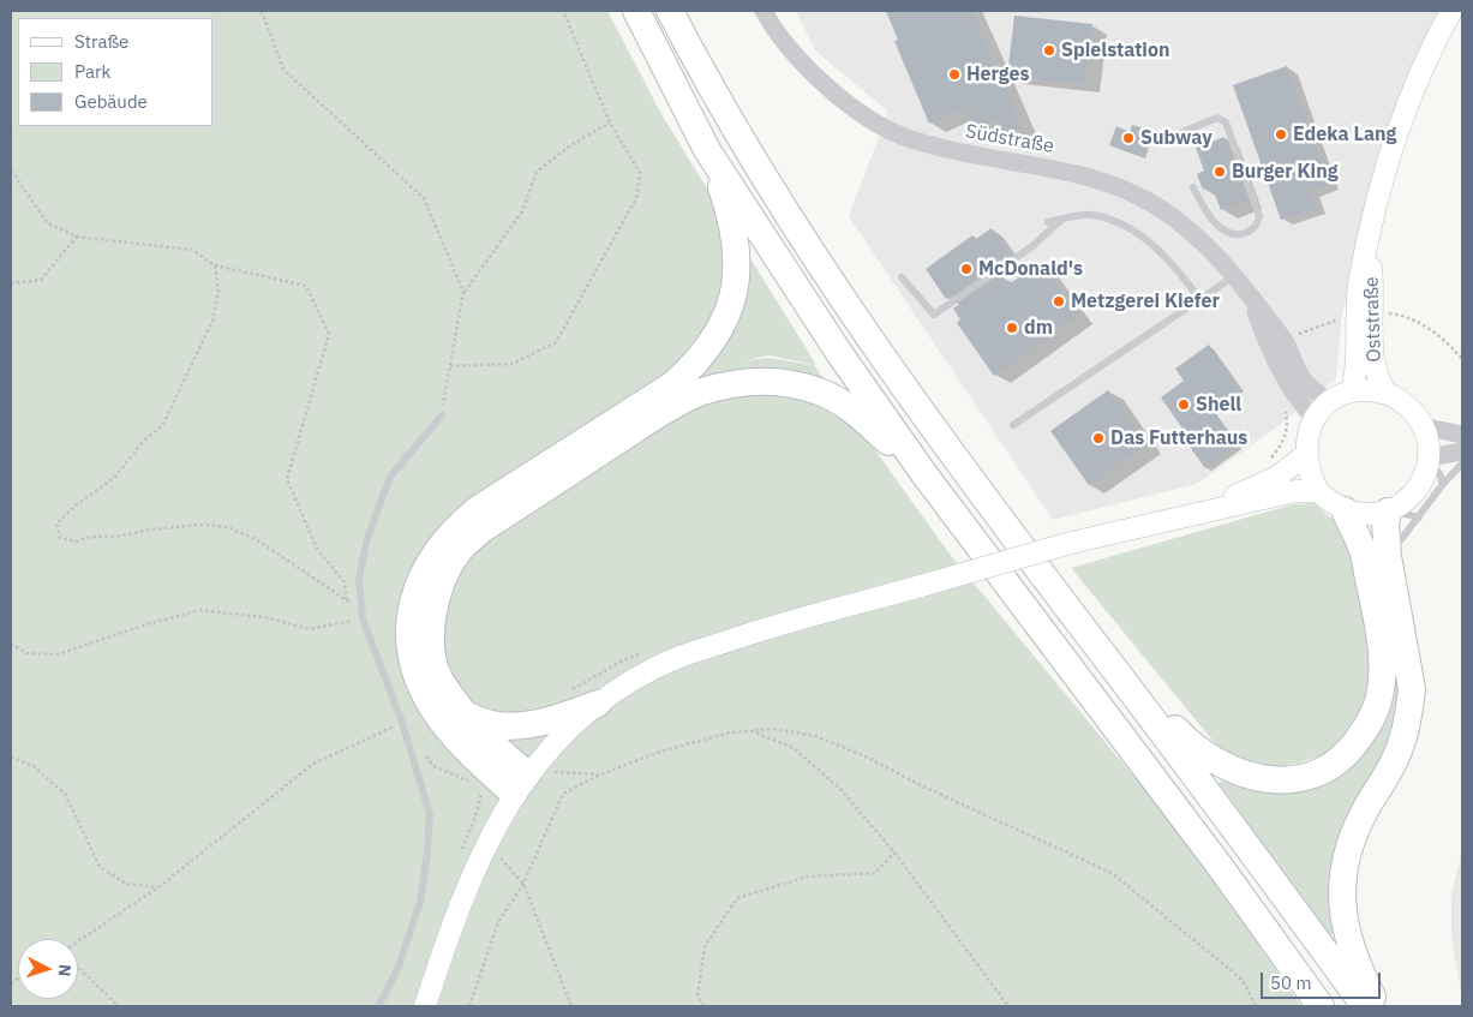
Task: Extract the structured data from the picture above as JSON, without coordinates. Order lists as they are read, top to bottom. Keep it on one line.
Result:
{"streets":{"main road":["Oststraße"],"street":["Südstraße"]},"crossings":[["Südstraße","Oststraße"]],"places":["Spielstation","Herges","Edeka Lang","Subway","Burger King","McDonald's","Metzgerei Kiefer","dm","Shell","Das Futterhaus"],"legend":["Straße","Park","Gebäude"],"scale_bar":"50 m","north":"right"}
